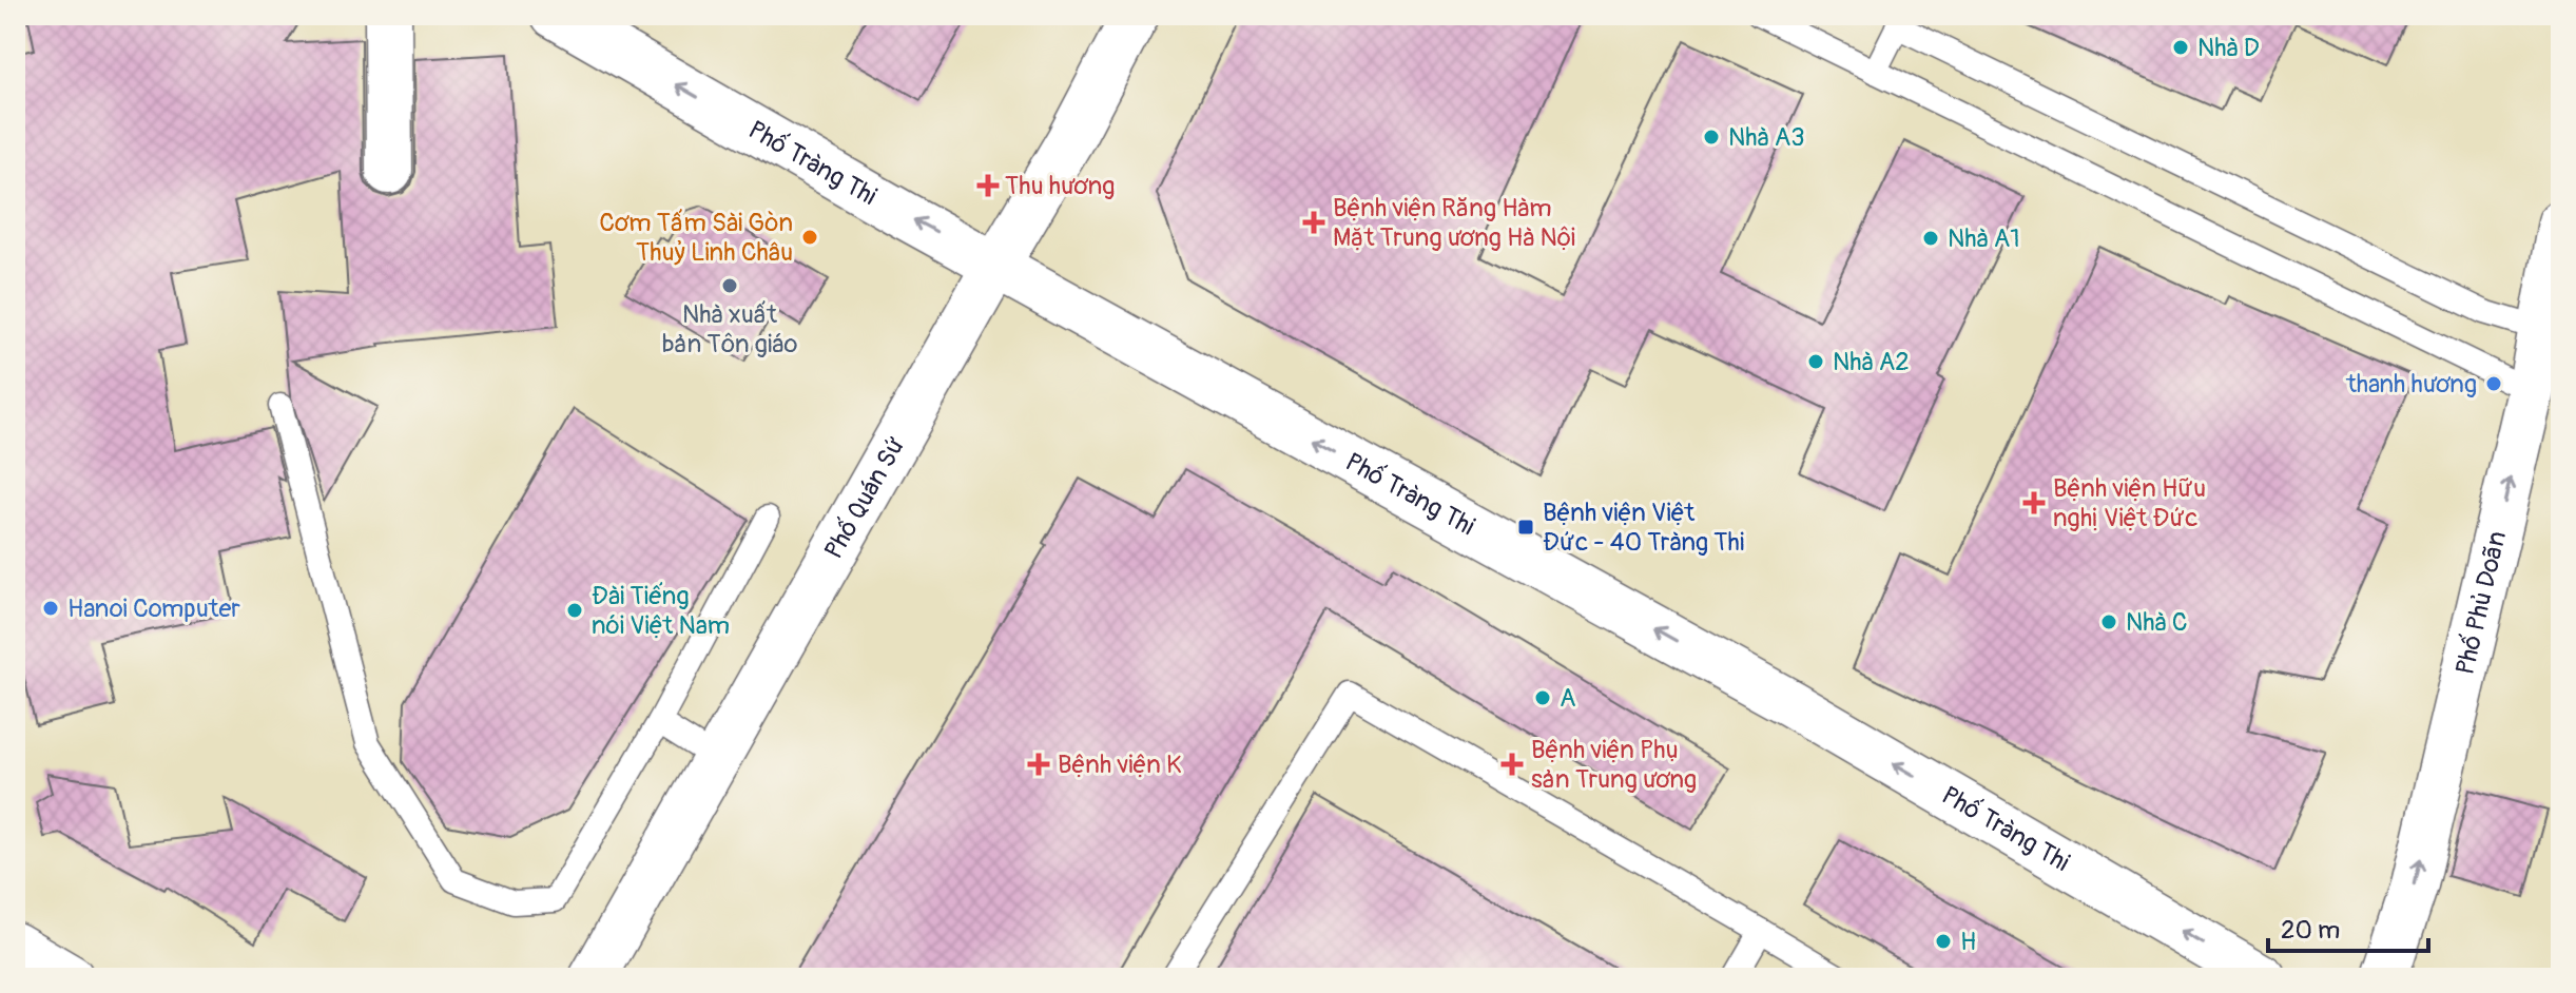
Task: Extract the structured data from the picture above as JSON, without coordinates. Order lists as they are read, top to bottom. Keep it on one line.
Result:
{"streets":{"street":["Phố Tràng Thi","Phố Quán Sứ","Phố Phủ Doãn"]},"crossings":[["Phố Tràng Thi","Phố Quán Sứ"]],"one_way":["Phố Tràng Thi","Phố Phủ Doãn"],"places":{"other":["Nhà D","Nhà A3","Cơm Tấm Sài Gòn Thuỷ Linh Châu","Nhà A1","Nhà xuất bản Tôn giáo","Nhà A2","thanh hương","Hanoi Computer","Đài Tiếng nói Việt Nam","Nhà C","A","H"],"health":["Thu hương","Bệnh viện Răng Hàm Mặt Trung ương Hà Nội","Bệnh viện Hữu nghị Việt Đức","Bệnh viện K","Bệnh viện Phụ sản Trung ương"],"transit":["Bệnh viện Việt Đức - 40 Tràng Thi"]},"scale_bar":"20 m"}
